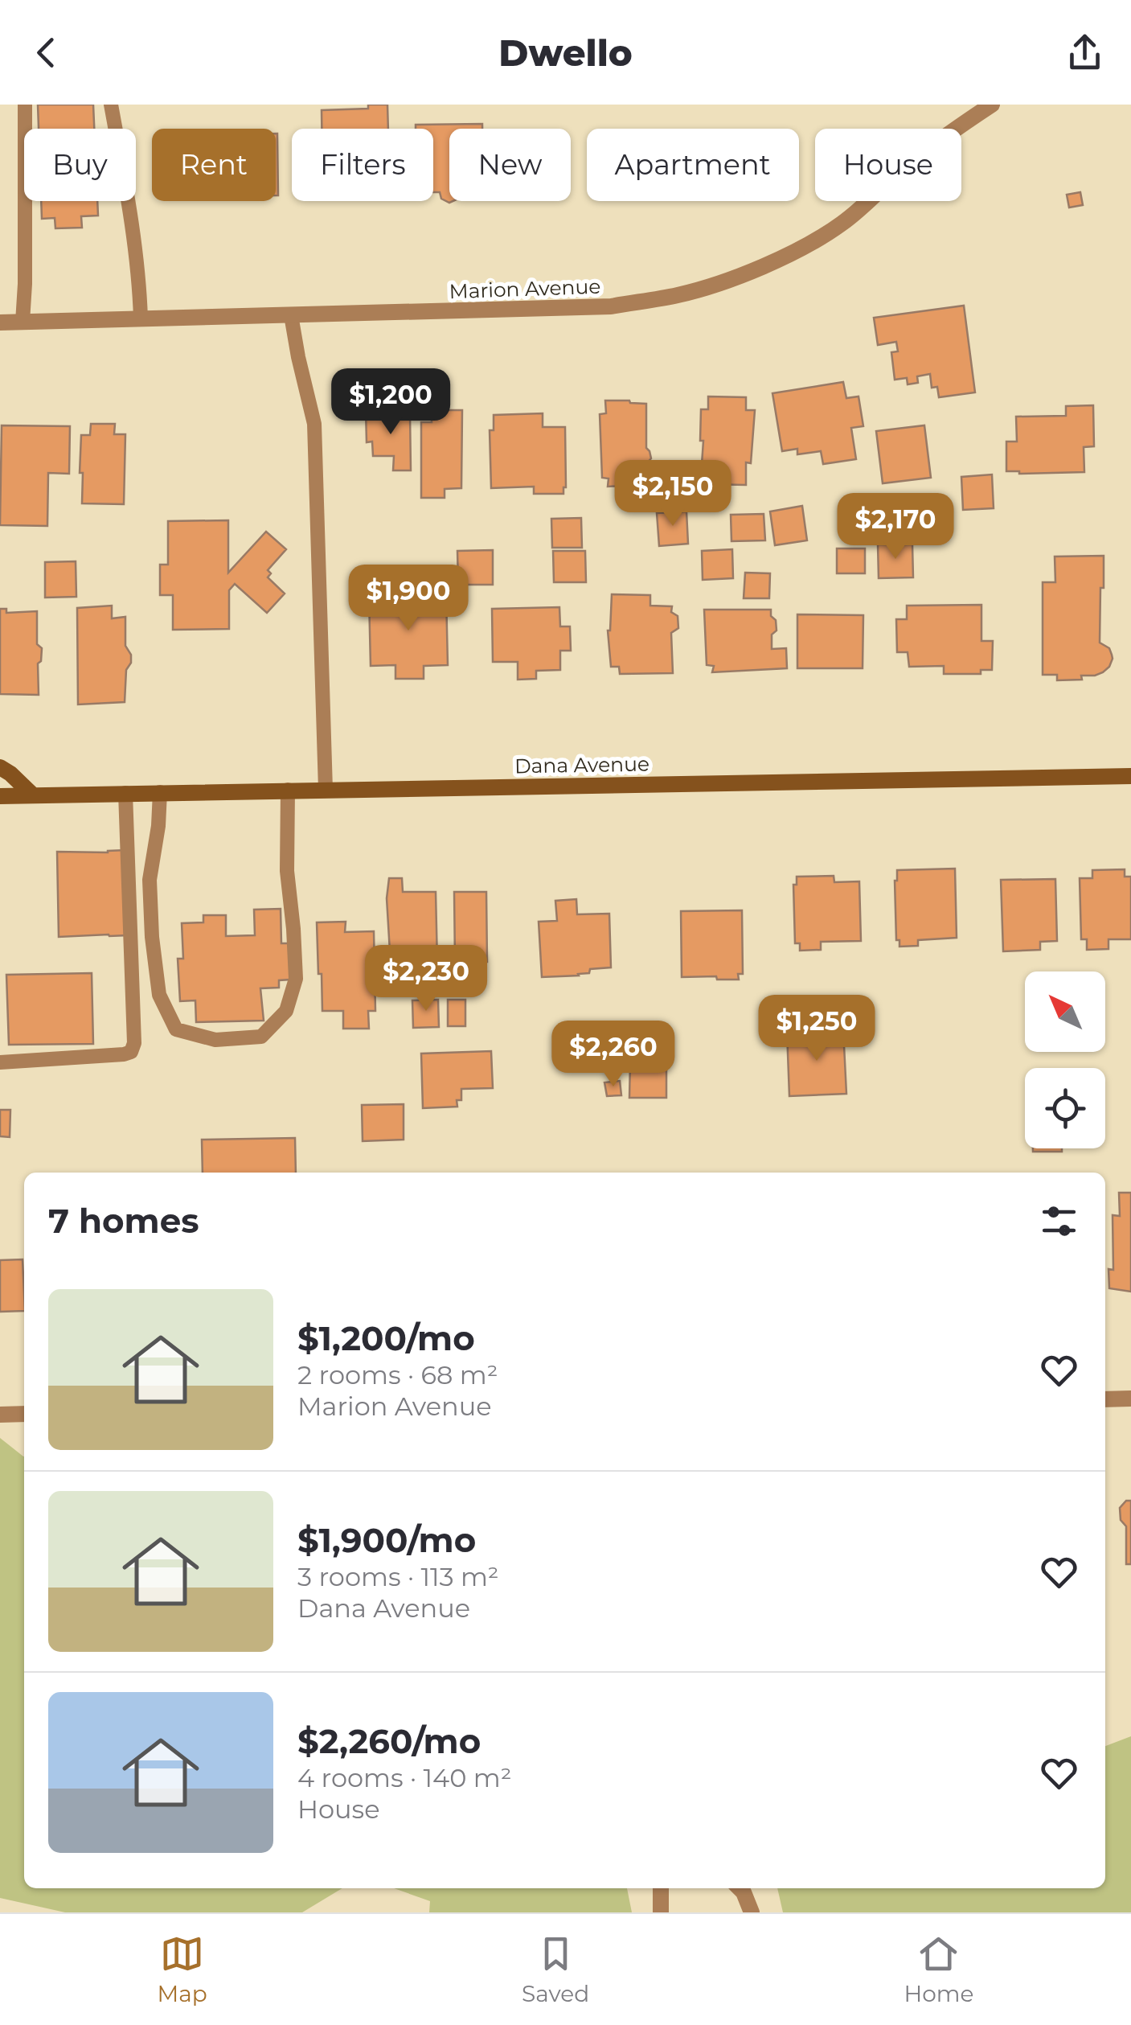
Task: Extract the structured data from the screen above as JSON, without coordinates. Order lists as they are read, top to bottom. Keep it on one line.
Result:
{"streets":{"street":["Marion Avenue","Dana Avenue"]},"north":"top left","page":{"header":"Dwello","chip":["Buy","Rent","Filters","New","Apartment","House"],"price":["$1,200","$2,150","$2,170","$1,900","$2,230","$1,250","$2,260"],"heading":"7 homes","list":[{"name":"$1,200/mo","note":"2 rooms · 68 m² · Marion Avenue"},{"name":"$1,900/mo","note":"3 rooms · 113 m² · Dana Avenue"},{"name":"$2,260/mo","note":"4 rooms · 140 m² · House"}],"tabs":["Map","Saved","Home"]}}
